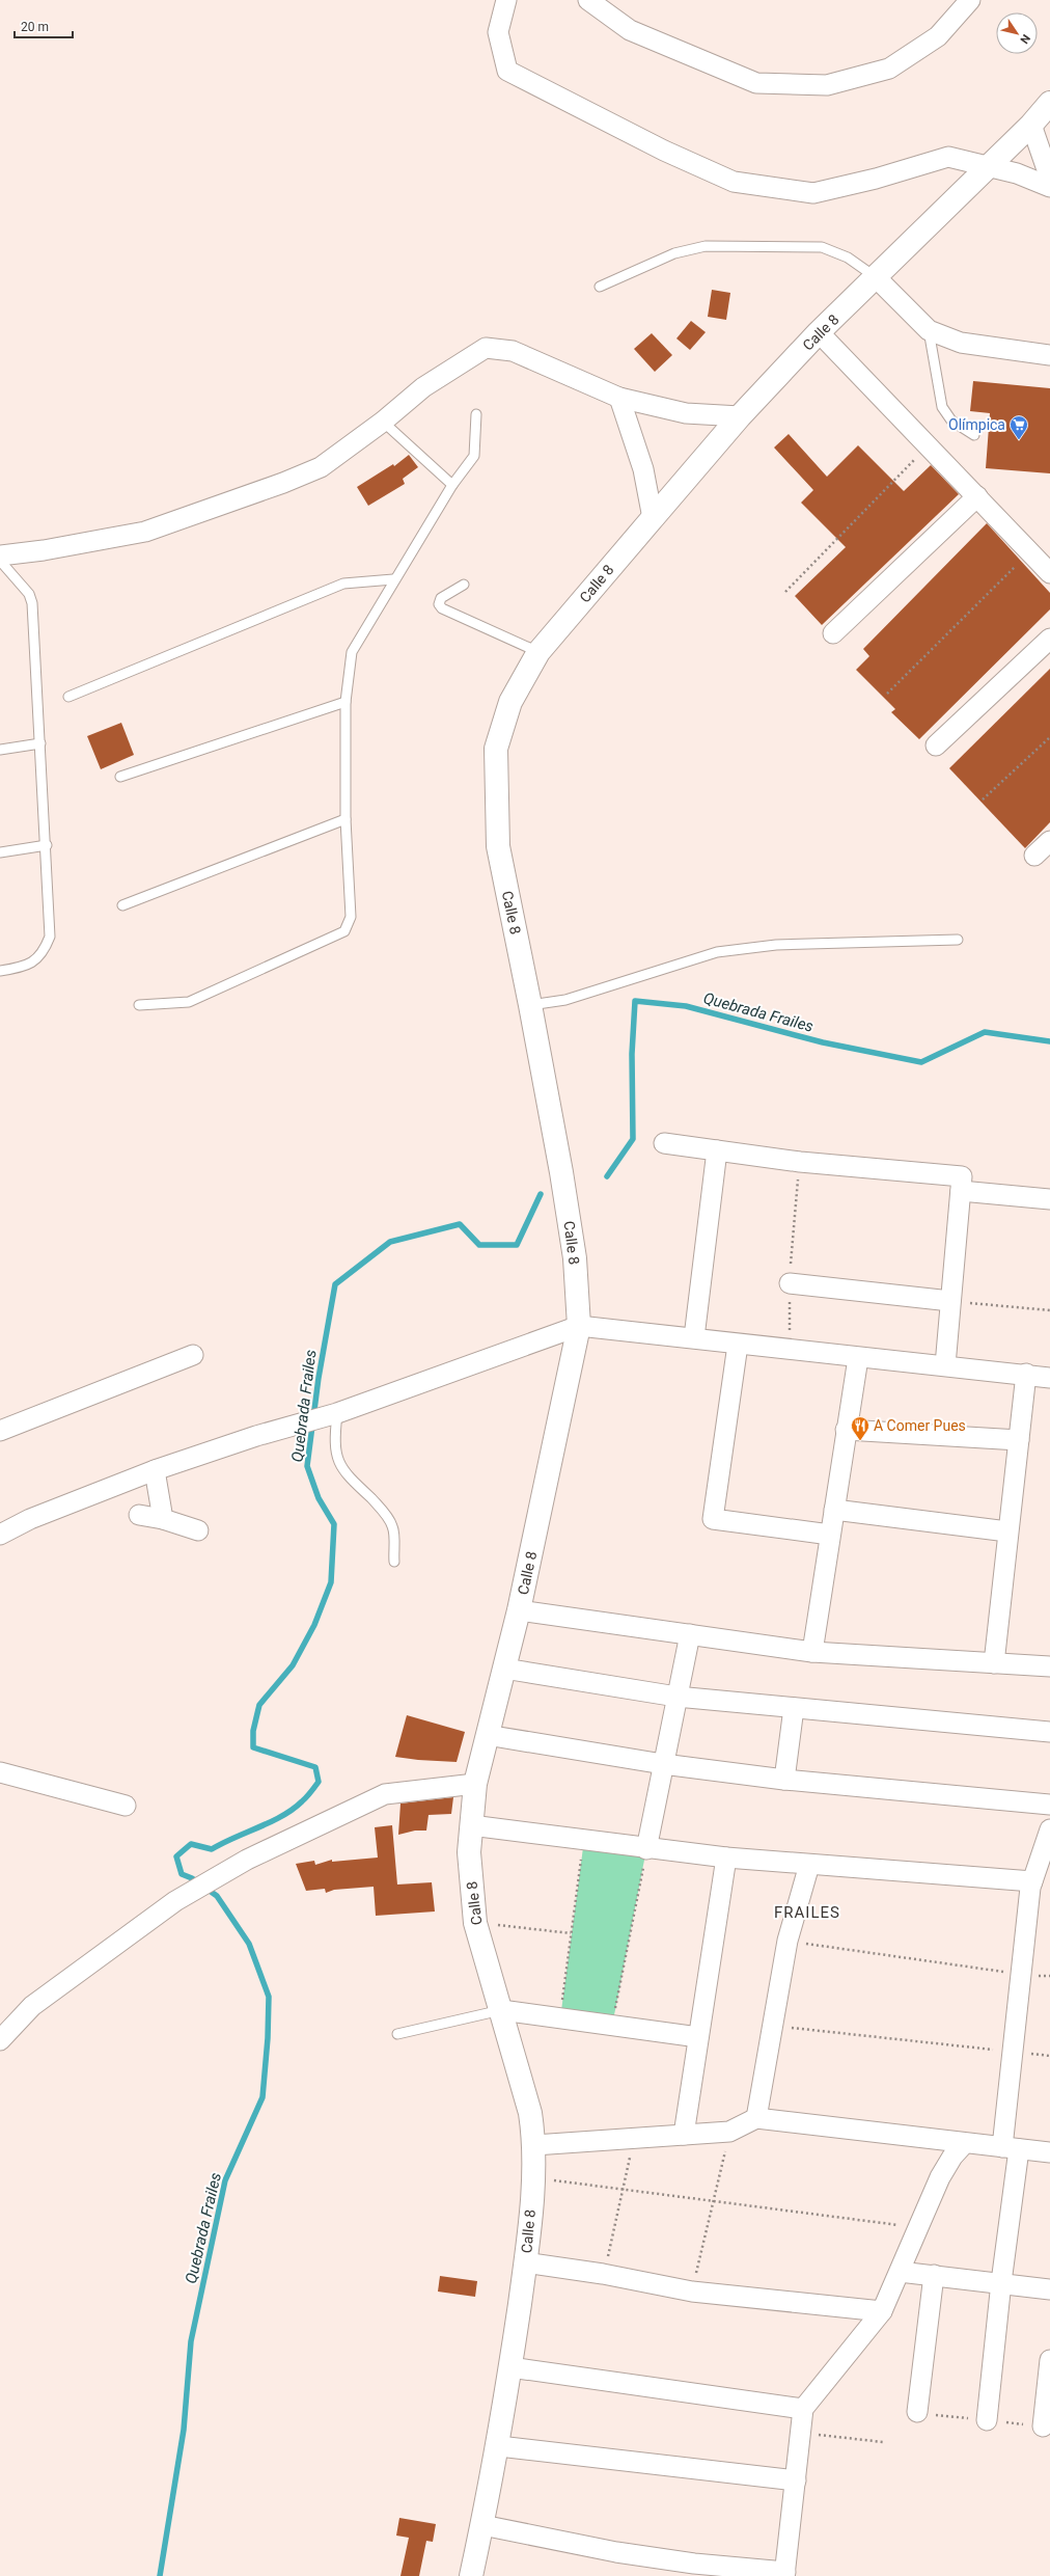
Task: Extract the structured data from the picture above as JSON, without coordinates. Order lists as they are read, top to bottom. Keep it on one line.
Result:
{"streets":{"street":["Calle 8"]},"districts":["FRAILES"],"water":["Quebrada Frailes"],"places":{"supermarket":["Olímpica"],"restaurant":["A Comer Pues"]},"scale_bar":"20 m","north":"bottom right"}
